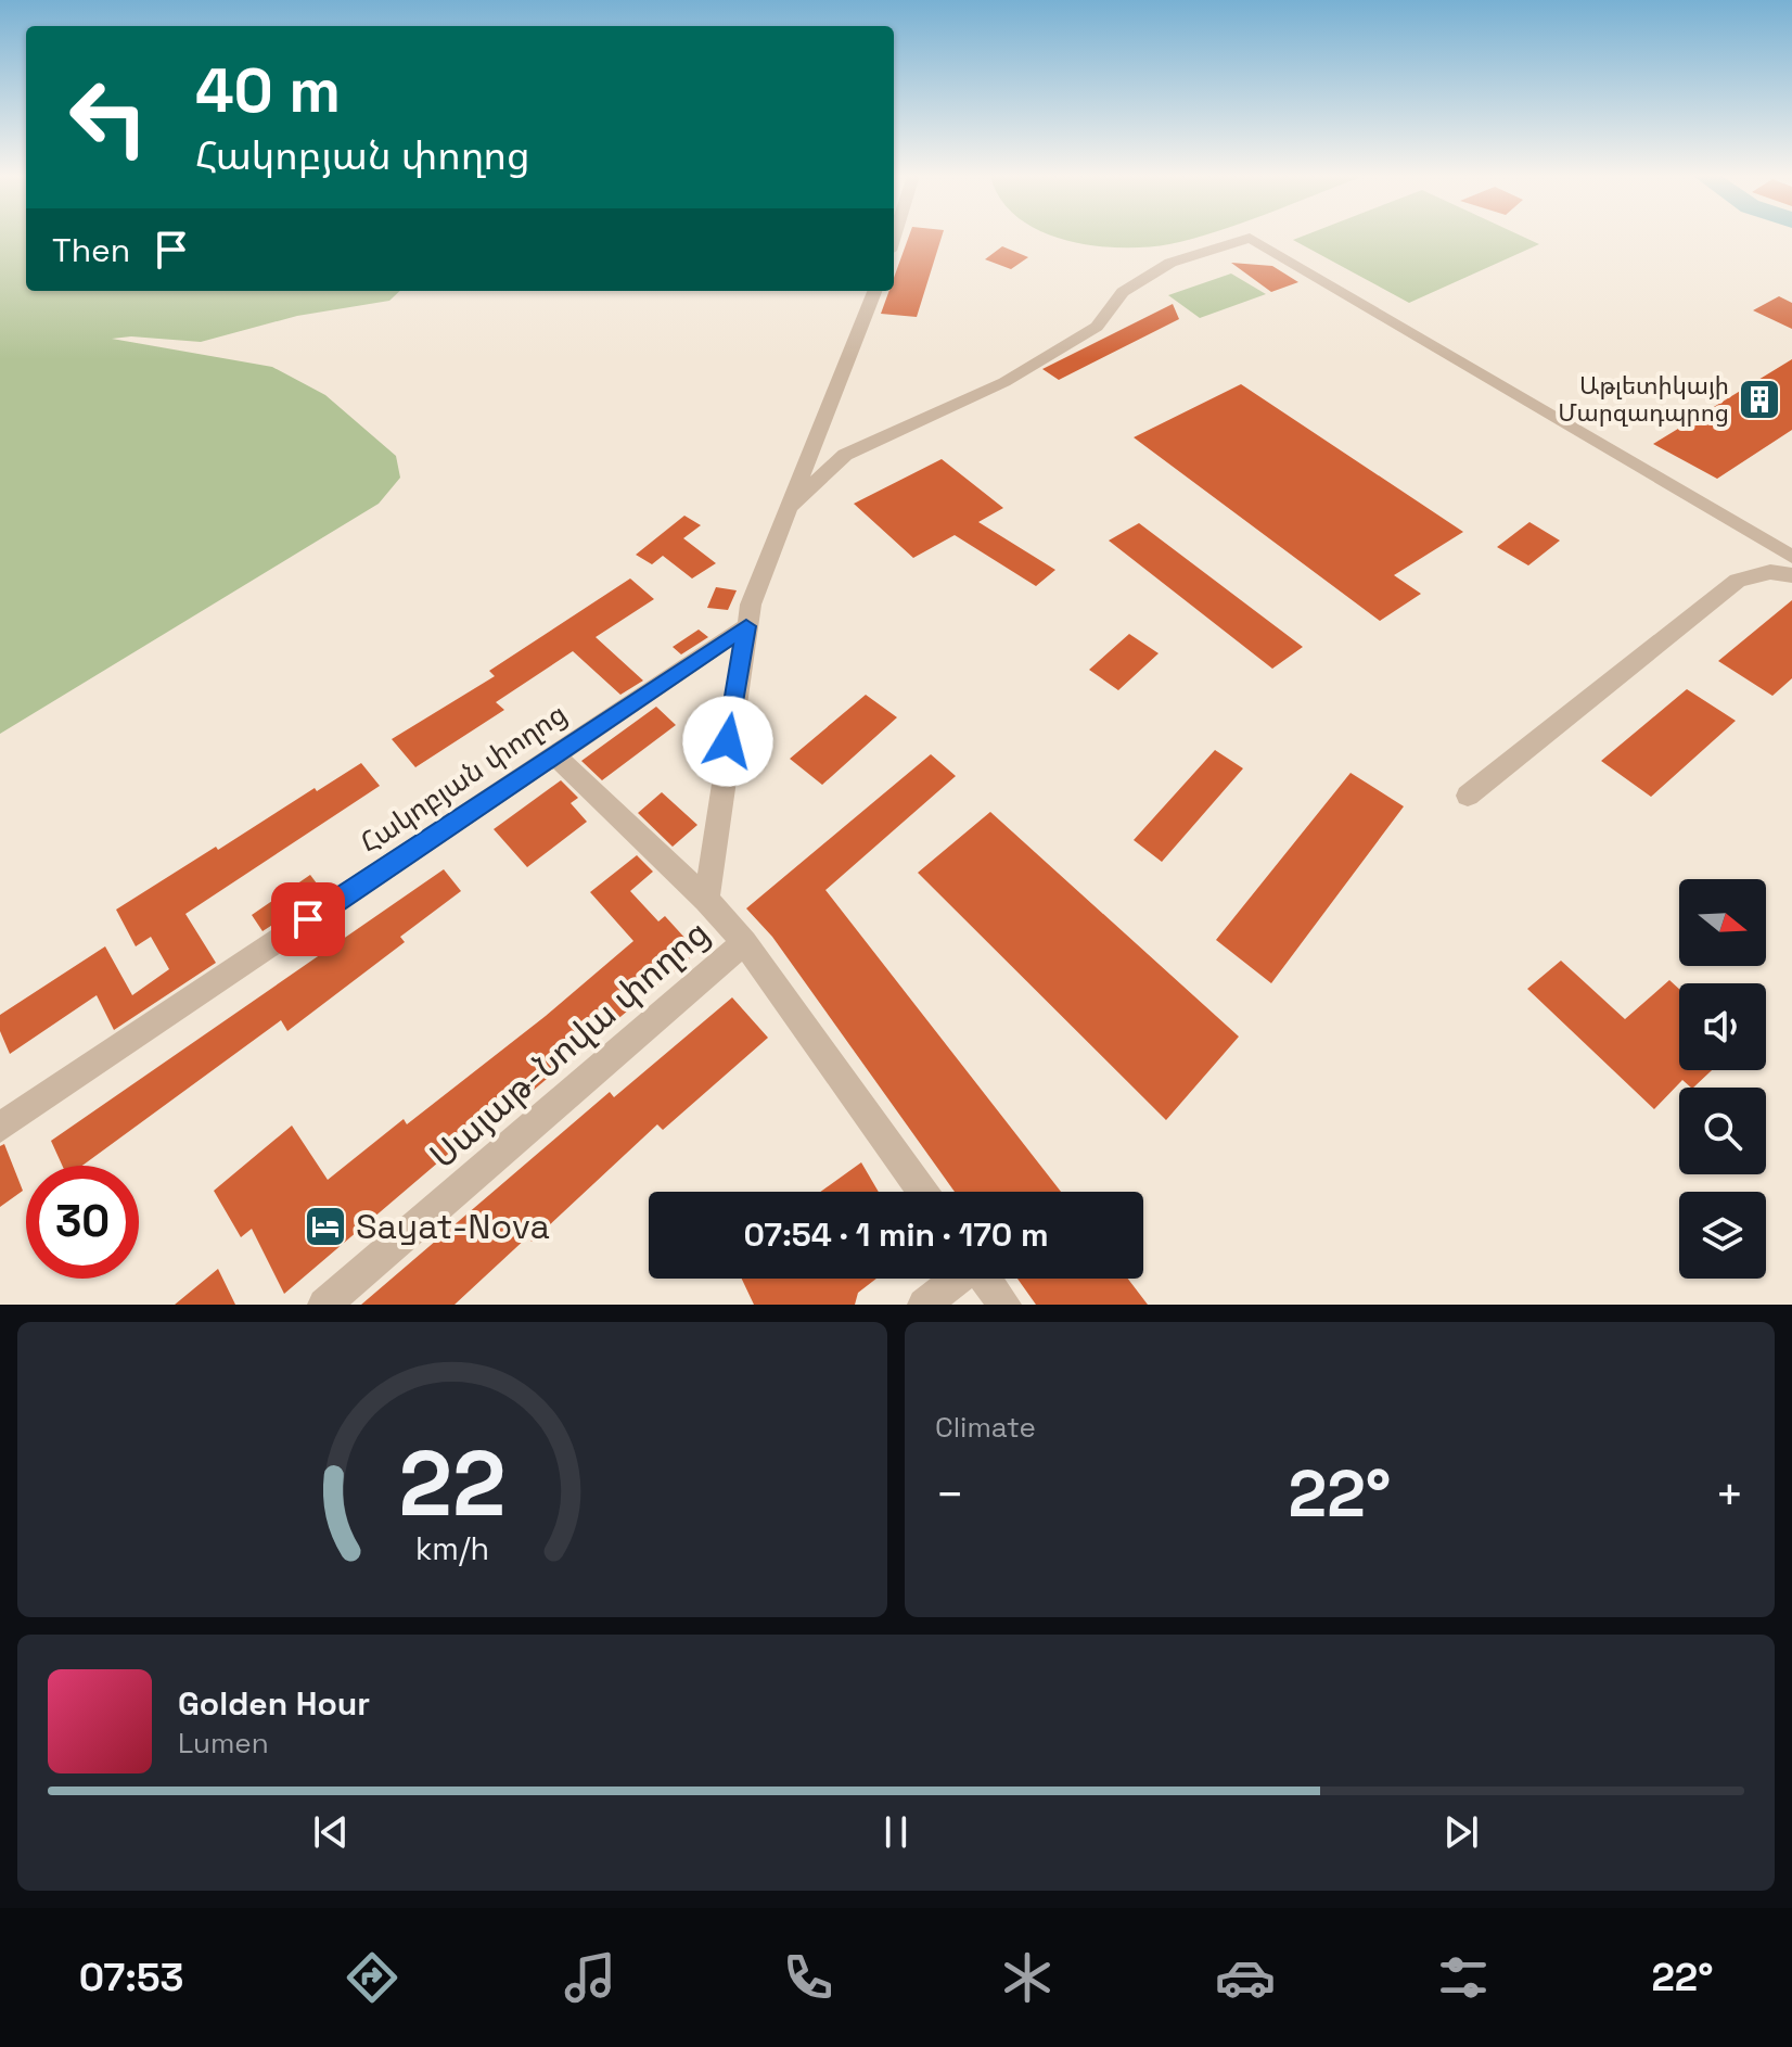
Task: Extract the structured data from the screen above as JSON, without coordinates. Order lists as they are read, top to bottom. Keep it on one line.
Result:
{"streets":{"street":["Հակոբյան փողոց","Սայաթ-Նովա փողոց"]},"places":{"building":["Աթլետիկայի Մարզադպրոց"],"hotel":["Sayat-Nova"]},"north":"right","page":{"turn":["40 m","Հակոբյան փողոց"],"then":"Then","limit":"30","trip":"07:54 · 1 min · 170 m","tile":"Climate","heat":["−","22°","+"],"song":["Golden Hour","Lumen"],"tabs":["07:53","22°"],"gauge":["22","km/h"]}}
